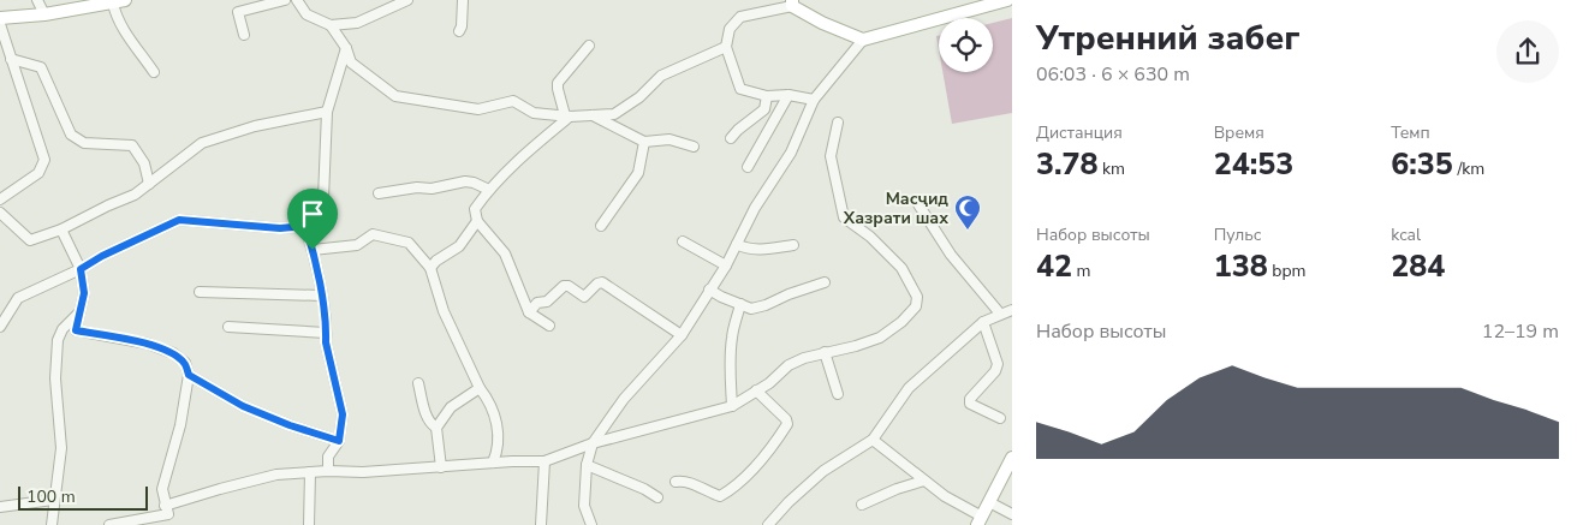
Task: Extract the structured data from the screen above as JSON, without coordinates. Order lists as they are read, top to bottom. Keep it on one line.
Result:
{"places":{"mosque":["Масҷид Хазрати шах"]},"scale_bar":"100 m","page":{"heading":["Утренний забег","06:03 · 6 × 630 m"],"stats":[["Дистанция","3.78 km"],["Время","24:53"],["Темп","6:35 /km"],["Набор высоты","42 m"],["Пульс","138 bpm"],["kcal","284"]],"chart":["Набор высоты","12–19 m"],"scale":"100 m"}}
